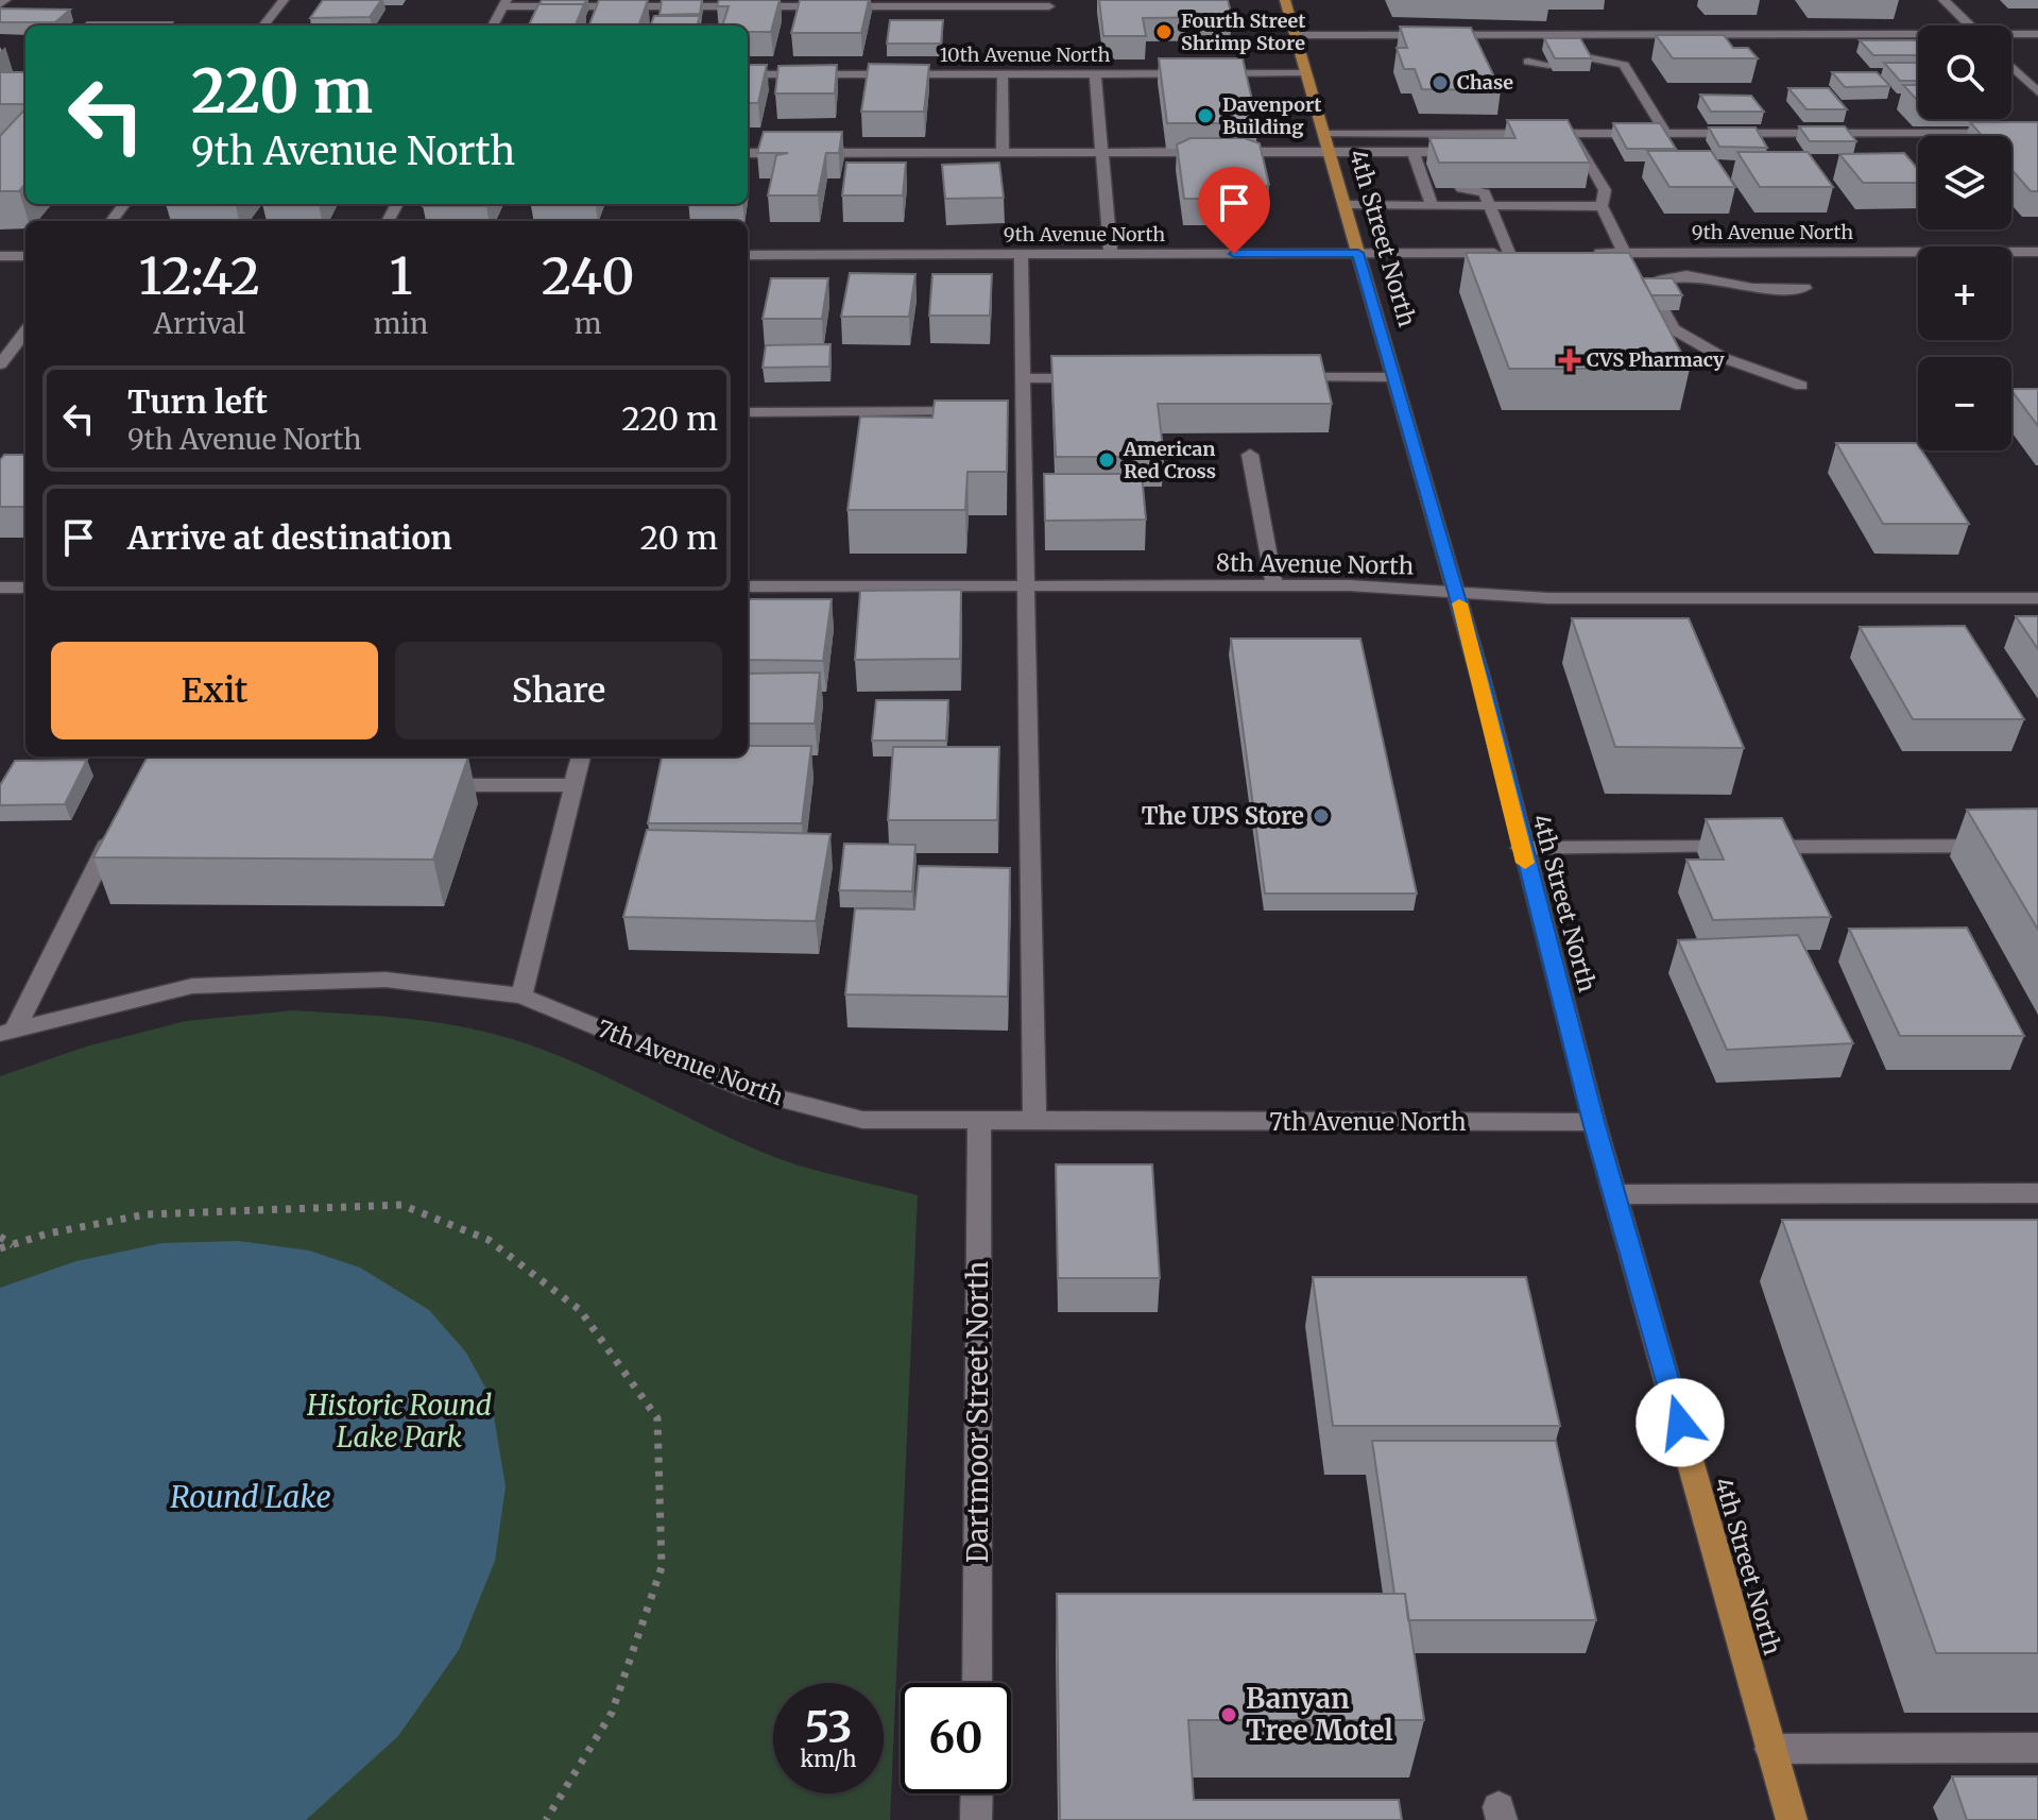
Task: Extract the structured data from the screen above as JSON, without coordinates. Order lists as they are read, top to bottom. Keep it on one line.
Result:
{"streets":{"main road":["4th Street North"],"street":["10th Avenue North","9th Avenue North","8th Avenue North","7th Avenue North","Dartmoor Street North"]},"crossings":[["10th Avenue North","4th Street North"],["9th Avenue North","4th Street North"],["4th Street North","8th Avenue North"],["4th Street North","7th Avenue North"],["7th Avenue North","Dartmoor Street North"]],"water":["Round Lake"],"parks":["Historic Round Lake Park"],"places":{"other":["Fourth Street Shrimp Store","Chase","Davenport Building","American Red Cross","The UPS Store","Banyan Tree Motel"],"health":["CVS Pharmacy"]},"page":{"map_buttons":["+","−"],"turn":["220 m","9th Avenue North"],"eta":["12:42","Arrival","1","min","240","m"],"list":[{"name":"Turn left","note":"9th Avenue North","value":"220 m"},{"name":"Arrive at destination","value":"20 m"}],"buttons":["Exit","Share"],"speed":"53 km/h","limit":"60"}}
